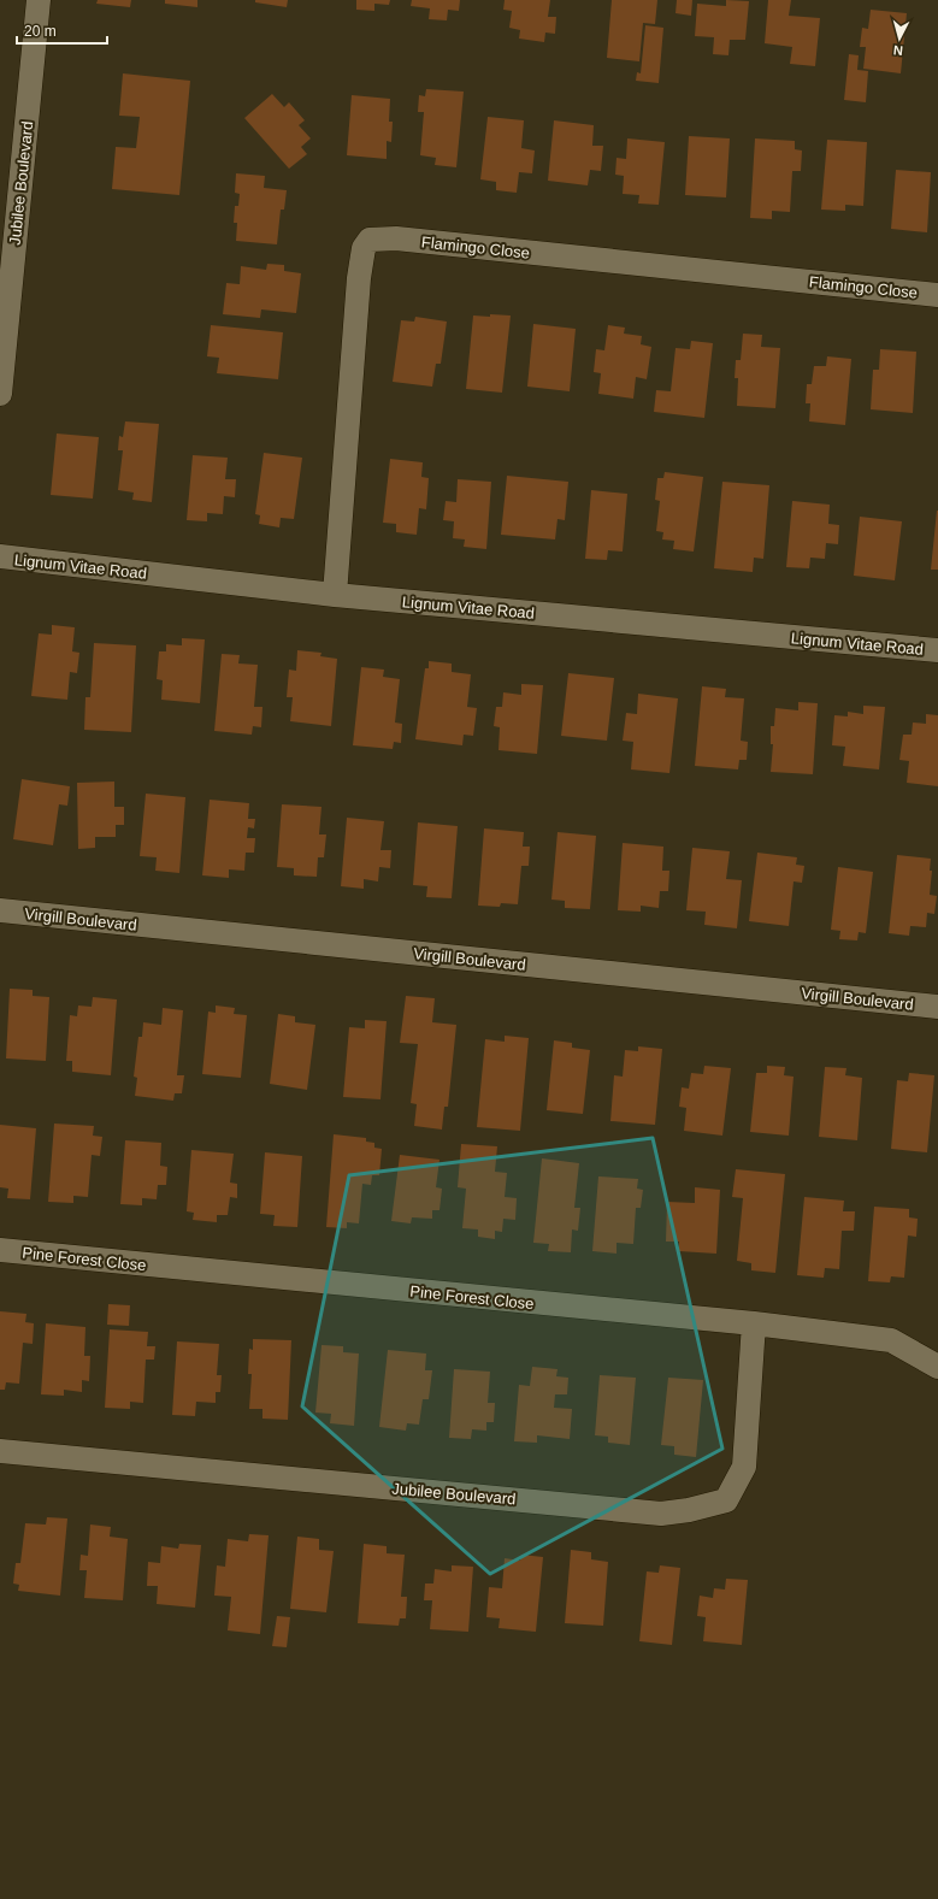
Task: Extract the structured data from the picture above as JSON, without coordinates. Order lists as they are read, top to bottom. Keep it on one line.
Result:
{"streets":{"street":["Jubilee Boulevard","Flamingo Close","Lignum Vitae Road","Virgill Boulevard","Pine Forest Close"]},"crossings":[["Jubilee Boulevard","Pine Forest Close"],["Flamingo Close","Lignum Vitae Road"]],"scale_bar":"20 m","north":"bottom"}
